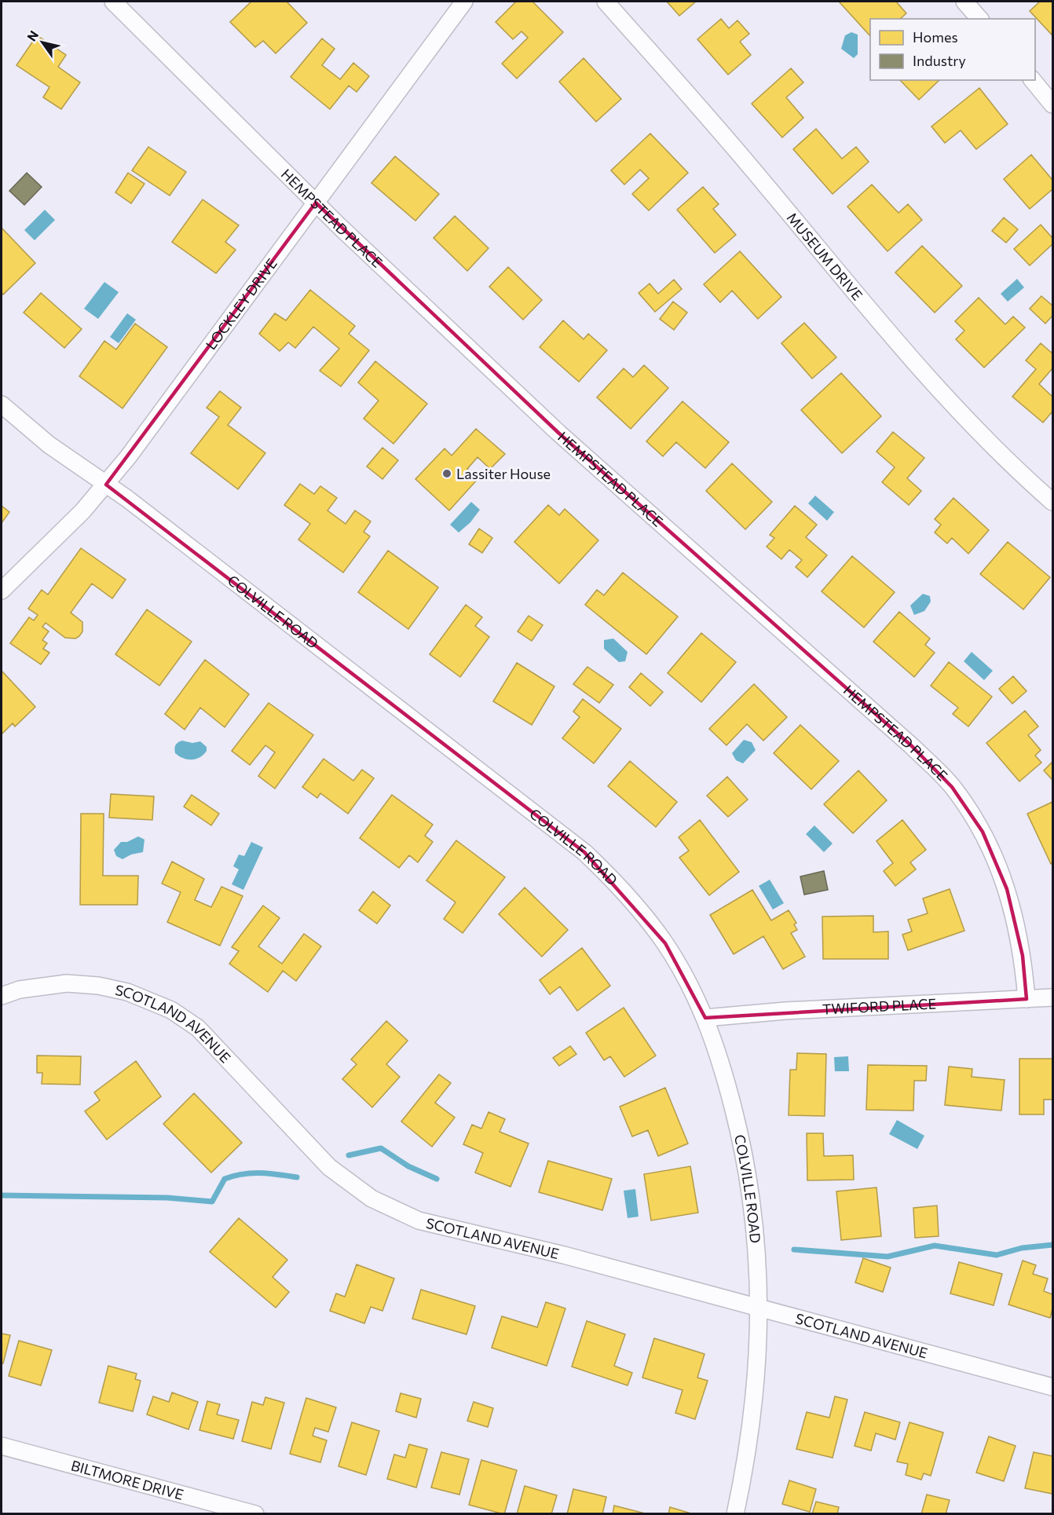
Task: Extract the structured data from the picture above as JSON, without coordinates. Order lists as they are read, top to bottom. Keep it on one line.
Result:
{"streets":{"street":["HEMPSTEAD PLACE","MUSEUM DRIVE","LOCKLEY DRIVE","COLVILLE ROAD","TWIFORD PLACE","SCOTLAND AVENUE","BILTMORE DRIVE"]},"crossings":[["HEMPSTEAD PLACE","LOCKLEY DRIVE"],["HEMPSTEAD PLACE","TWIFORD PLACE"],["LOCKLEY DRIVE","COLVILLE ROAD"],["COLVILLE ROAD","TWIFORD PLACE"],["COLVILLE ROAD","SCOTLAND AVENUE"]],"places":["Lassiter House"],"legend":["Homes","Industry"],"north":"top left"}
